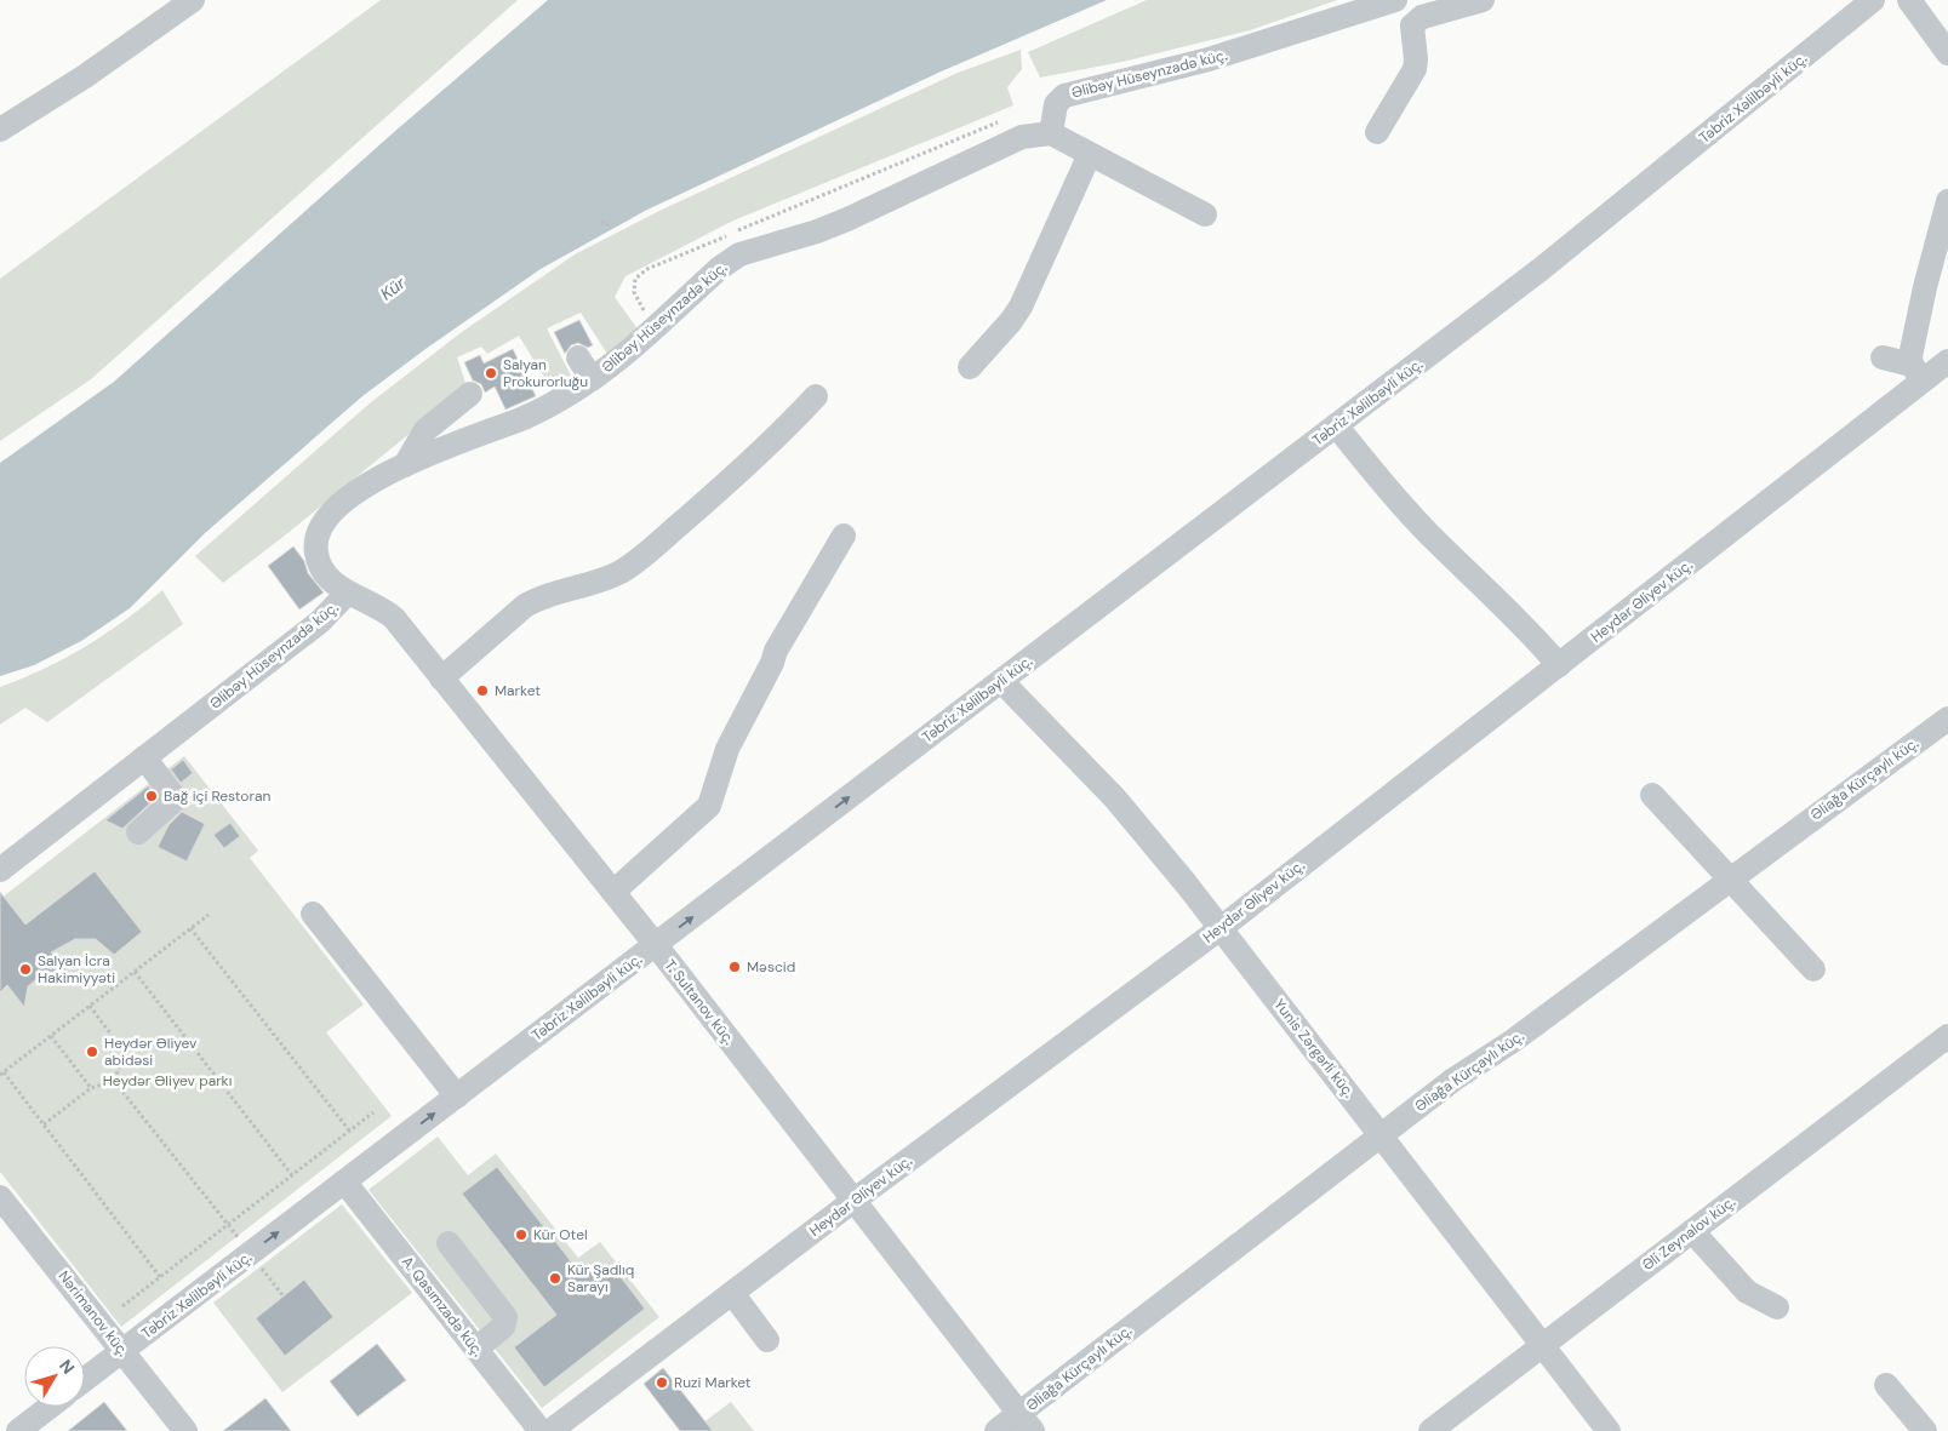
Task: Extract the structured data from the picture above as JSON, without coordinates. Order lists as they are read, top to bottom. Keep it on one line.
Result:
{"streets":{"street":["Əlibəy Hüseynzadə küç.","Təbriz Xəlilbəyli küç.","Heydər Əliyev küç.","Əliağa Kürçaylı küç.","T. Sultanov küç.","Yunis Zərgərli küç.","Əli Zeynalov küç.","A. Qasımzadə küç.","Nərimanov küç."]},"crossings":[["Əlibəy Hüseynzadə küç.","T. Sultanov küç."],["Təbriz Xəlilbəyli küç.","T. Sultanov küç."],["Təbriz Xəlilbəyli küç.","Yunis Zərgərli küç."],["Təbriz Xəlilbəyli küç.","A. Qasımzadə küç."],["Təbriz Xəlilbəyli küç.","Nərimanov küç."],["Heydər Əliyev küç.","T. Sultanov küç."],["Heydər Əliyev küç.","Yunis Zərgərli küç."],["Əliağa Kürçaylı küç.","T. Sultanov küç."],["Əliağa Kürçaylı küç.","Yunis Zərgərli küç."],["Yunis Zərgərli küç.","Əli Zeynalov küç."]],"water":["Kür"],"parks":["Heydər Əliyev parkı"],"places":["Salyan Prokurorluğu","Market","Bağ içi Restoran","Məscid","Salyan İcra Hakimiyyəti","Heydər Əliyev abidəsi","Kür Otel","Kür Şadlıq Sarayı","Ruzi Market"],"north":"top right"}
